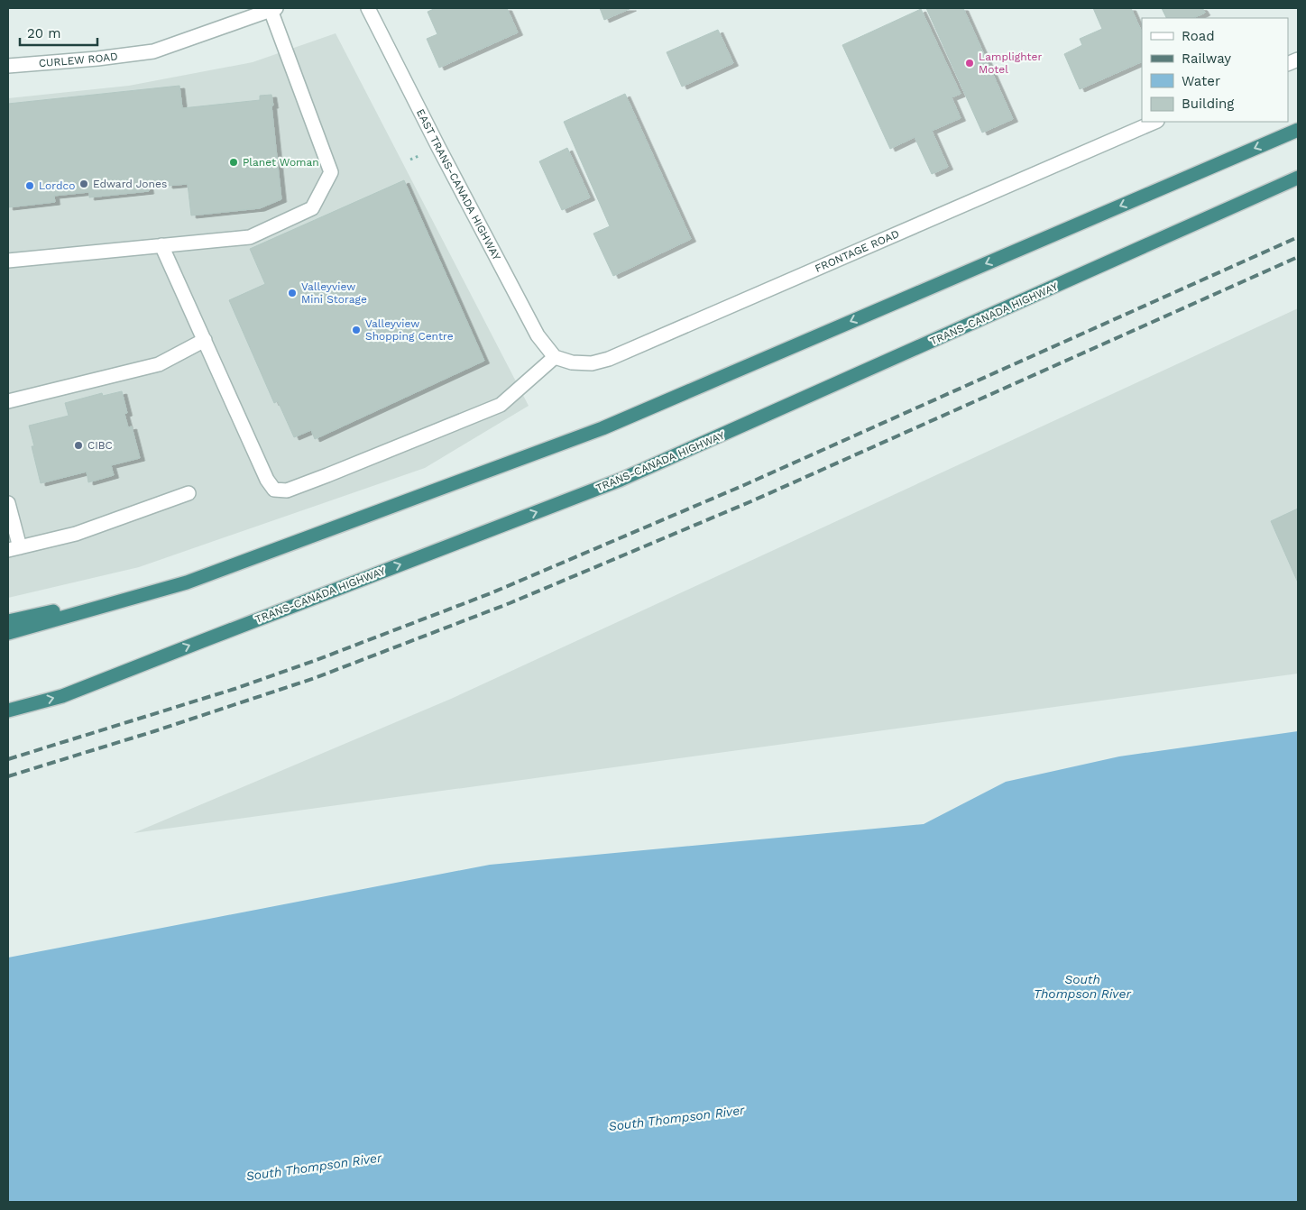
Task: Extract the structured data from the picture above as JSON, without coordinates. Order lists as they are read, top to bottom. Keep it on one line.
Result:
{"streets":{"highway":["TRANS-CANADA HIGHWAY"],"street":["CURLEW ROAD","EAST TRANS-CANADA HIGHWAY","FRONTAGE ROAD"]},"crossings":[["EAST TRANS-CANADA HIGHWAY","FRONTAGE ROAD"]],"water":["South Thompson River"],"places":["Lamplighter Motel","Planet Woman","Edward Jones","Lordco","Valleyview Mini Storage","Valleyview Shopping Centre","CIBC"],"legend":["Road","Railway","Water","Building"],"scale_bar":"20 m"}
